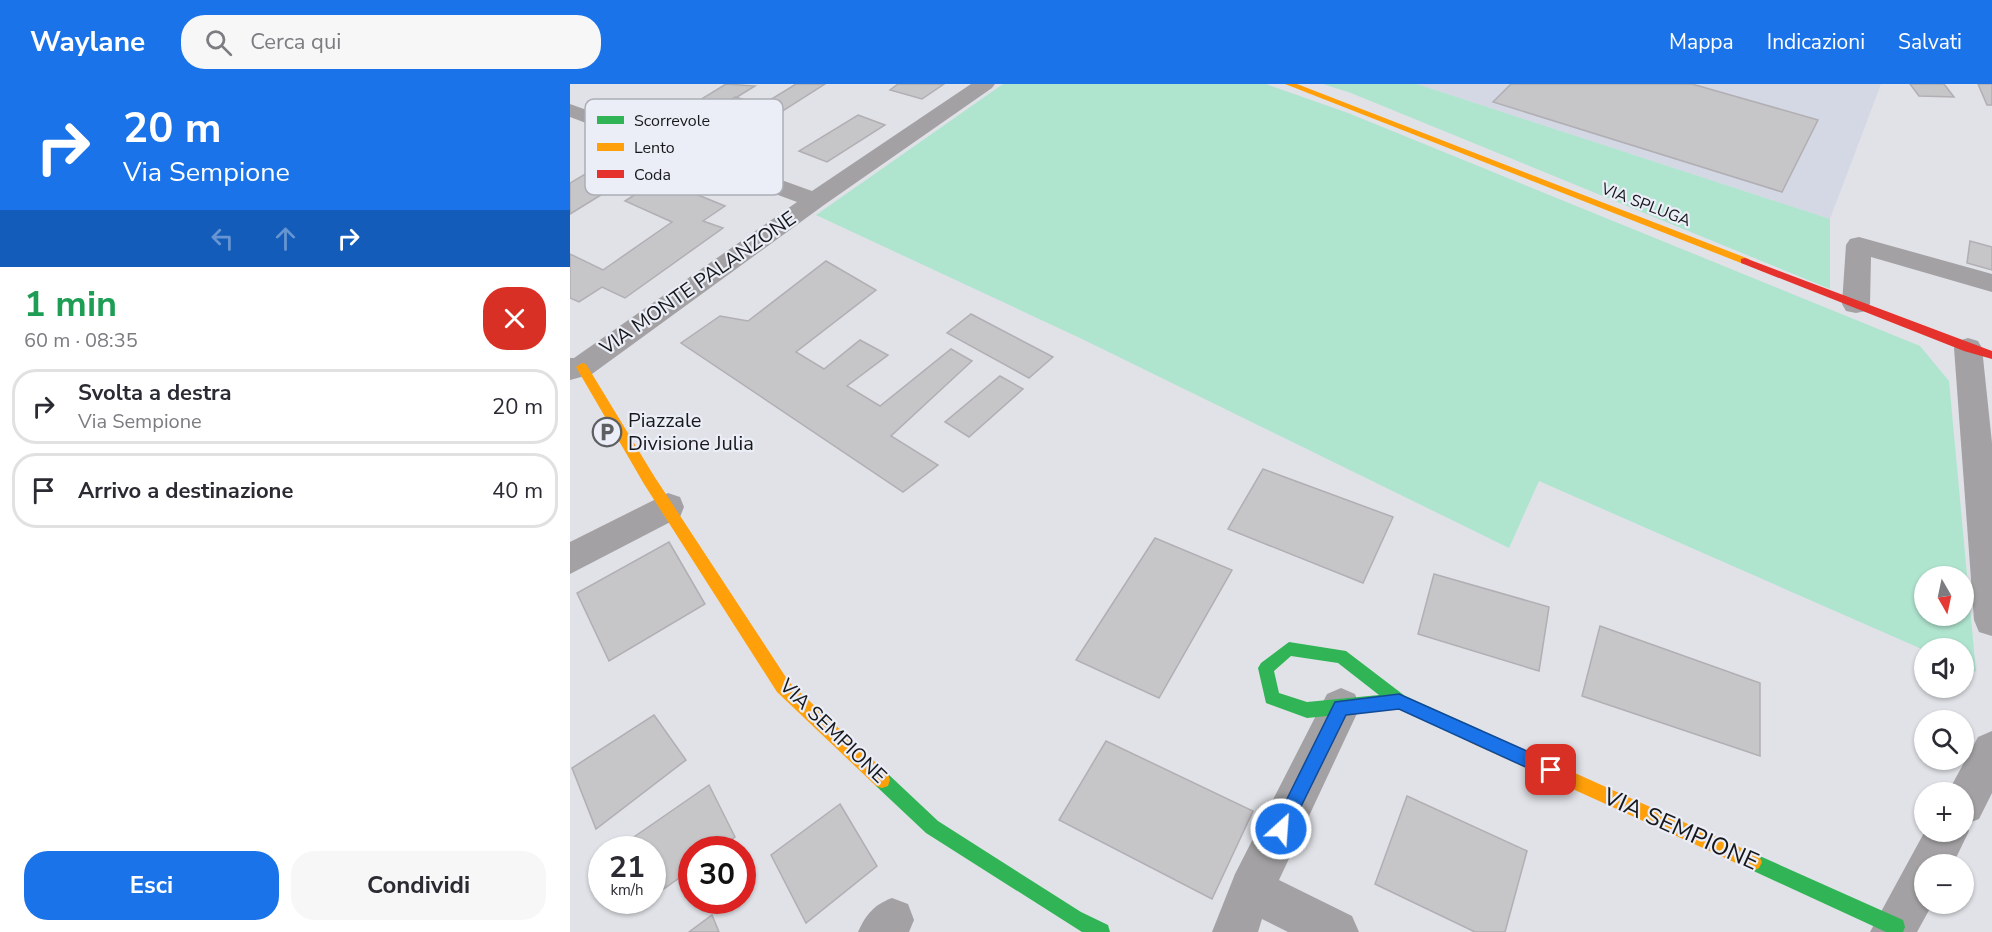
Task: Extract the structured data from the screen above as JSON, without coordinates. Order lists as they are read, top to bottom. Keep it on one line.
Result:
{"streets":{"street":["VIA SPLUGA","VIA MONTE PALANZONE","VIA SEMPIONE"]},"crossings":[["VIA MONTE PALANZONE","VIA SEMPIONE"]],"places":{"parking":["Piazzale Divisione Julia"]},"legend":["Scorrevole","Lento","Coda"],"north":"bottom","page":{"header":"Waylane","search":"Cerca qui","nav":["Mappa","Indicazioni","Salvati"],"turn":["20 m","Via Sempione"],"heading":["1 min","60 m · 08:35"],"list":[{"name":"Svolta a destra","note":"Via Sempione","value":"20 m"},{"name":"Arrivo a destinazione","value":"40 m"}],"map_buttons":["+","−"],"speed":"21 km/h","limit":"30","buttons":["Esci","Condividi"]}}
